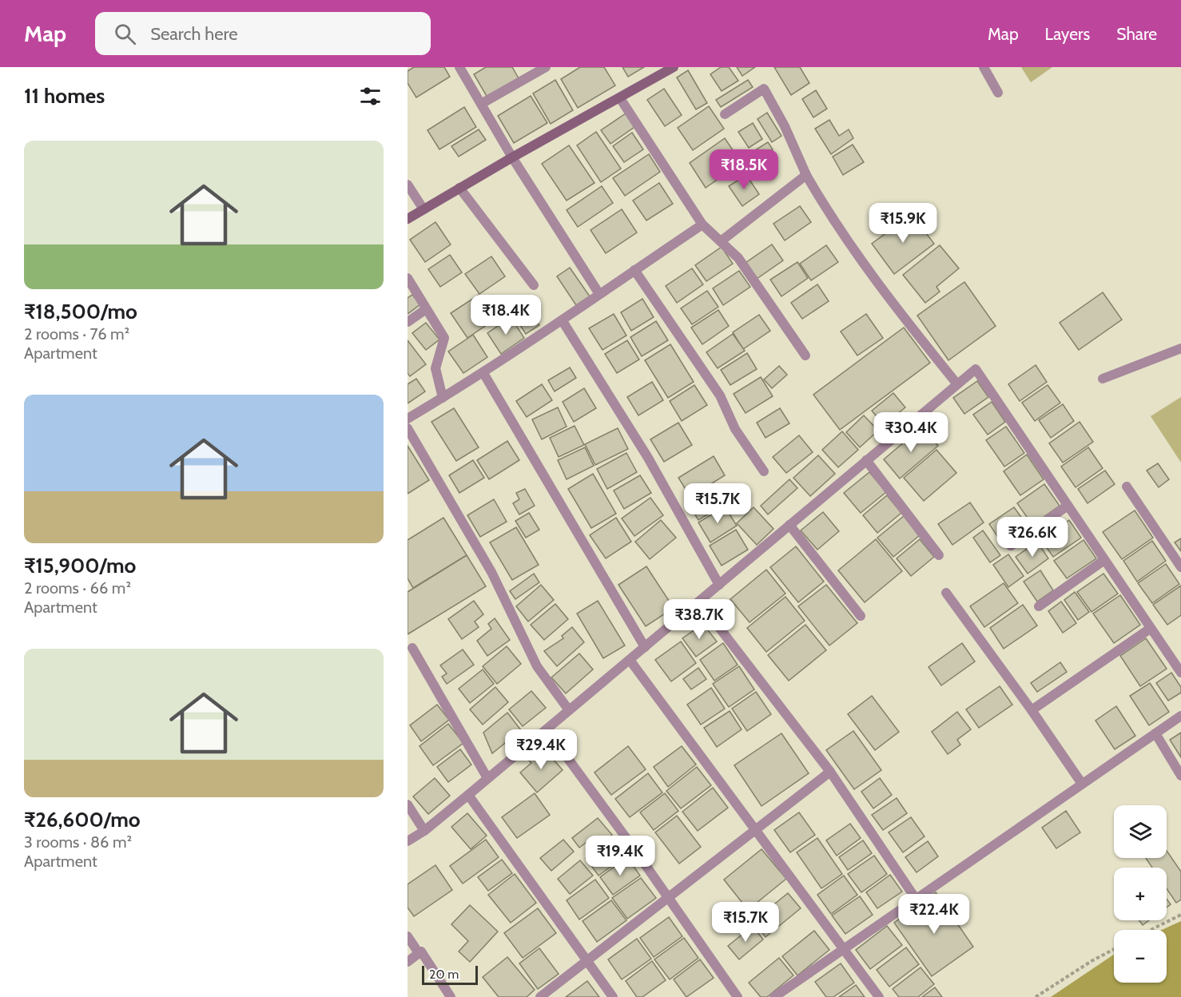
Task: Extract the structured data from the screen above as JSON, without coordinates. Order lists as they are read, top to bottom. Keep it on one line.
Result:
{"scale_bar":"20 m","page":{"header":"Map","search":"Search here","nav":["Map","Layers","Share"],"heading":"11 homes","list":[{"name":"₹18,500/mo","note":"2 rooms · 76 m² · Apartment"},{"name":"₹15,900/mo","note":"2 rooms · 66 m² · Apartment"},{"name":"₹26,600/mo","note":"3 rooms · 86 m² · Apartment"}],"price":["₹18.5K","₹15.9K","₹18.4K","₹30.4K","₹15.7K","₹26.6K","₹38.7K","₹29.4K","₹19.4K","₹22.4K","₹15.7K"],"map_buttons":["+","−"],"scale":"20 m"}}
